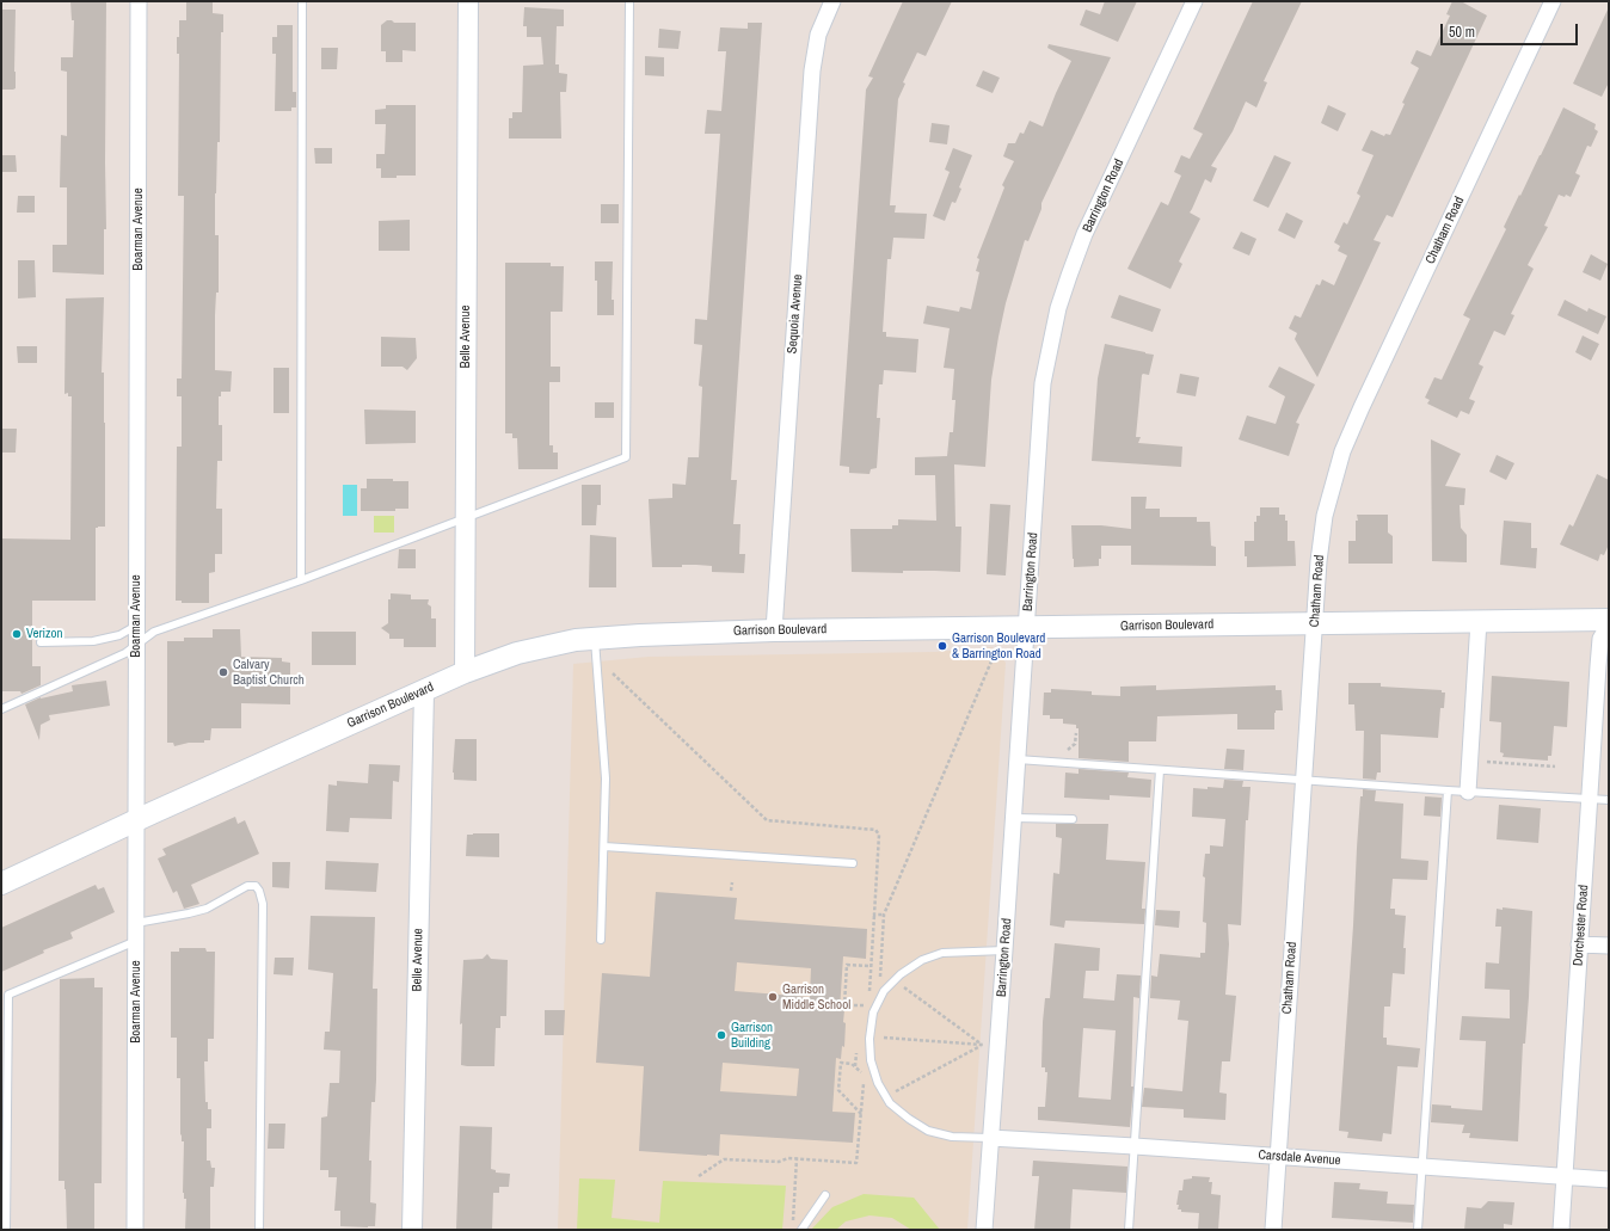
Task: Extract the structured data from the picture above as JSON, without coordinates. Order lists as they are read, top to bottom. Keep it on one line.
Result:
{"streets":{"main road":["Garrison Boulevard"],"street":["Barrington Road","Boarman Avenue","Chatham Road","Sequoia Avenue","Belle Avenue","Dorchester Road","Carsdale Avenue"]},"crossings":[["Barrington Road","Garrison Boulevard"],["Barrington Road","Carsdale Avenue"],["Boarman Avenue","Garrison Boulevard"],["Chatham Road","Garrison Boulevard"],["Chatham Road","Carsdale Avenue"],["Sequoia Avenue","Garrison Boulevard"],["Belle Avenue","Garrison Boulevard"],["Dorchester Road","Carsdale Avenue"]],"places":["Verizon","Garrison Boulevard & Barrington Road","Calvary Baptist Church","Garrison Middle School","Garrison Building"],"scale_bar":"50 m"}
